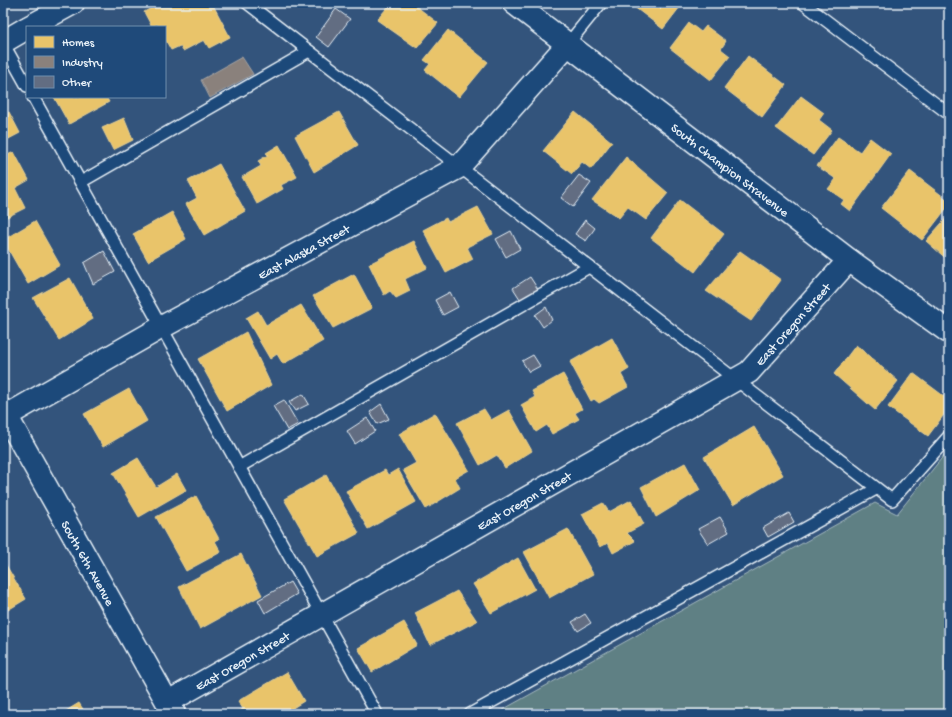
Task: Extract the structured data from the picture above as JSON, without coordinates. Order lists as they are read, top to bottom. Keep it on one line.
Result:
{"streets":{"street":["South Champion Stravenue","East Alaska Street","East Oregon Street","South 6th Avenue"]},"crossings":[["South Champion Stravenue","East Alaska Street"],["South Champion Stravenue","East Oregon Street"],["East Alaska Street","South 6th Avenue"],["East Oregon Street","South 6th Avenue"]],"legend":["Homes","Industry","Other"]}
